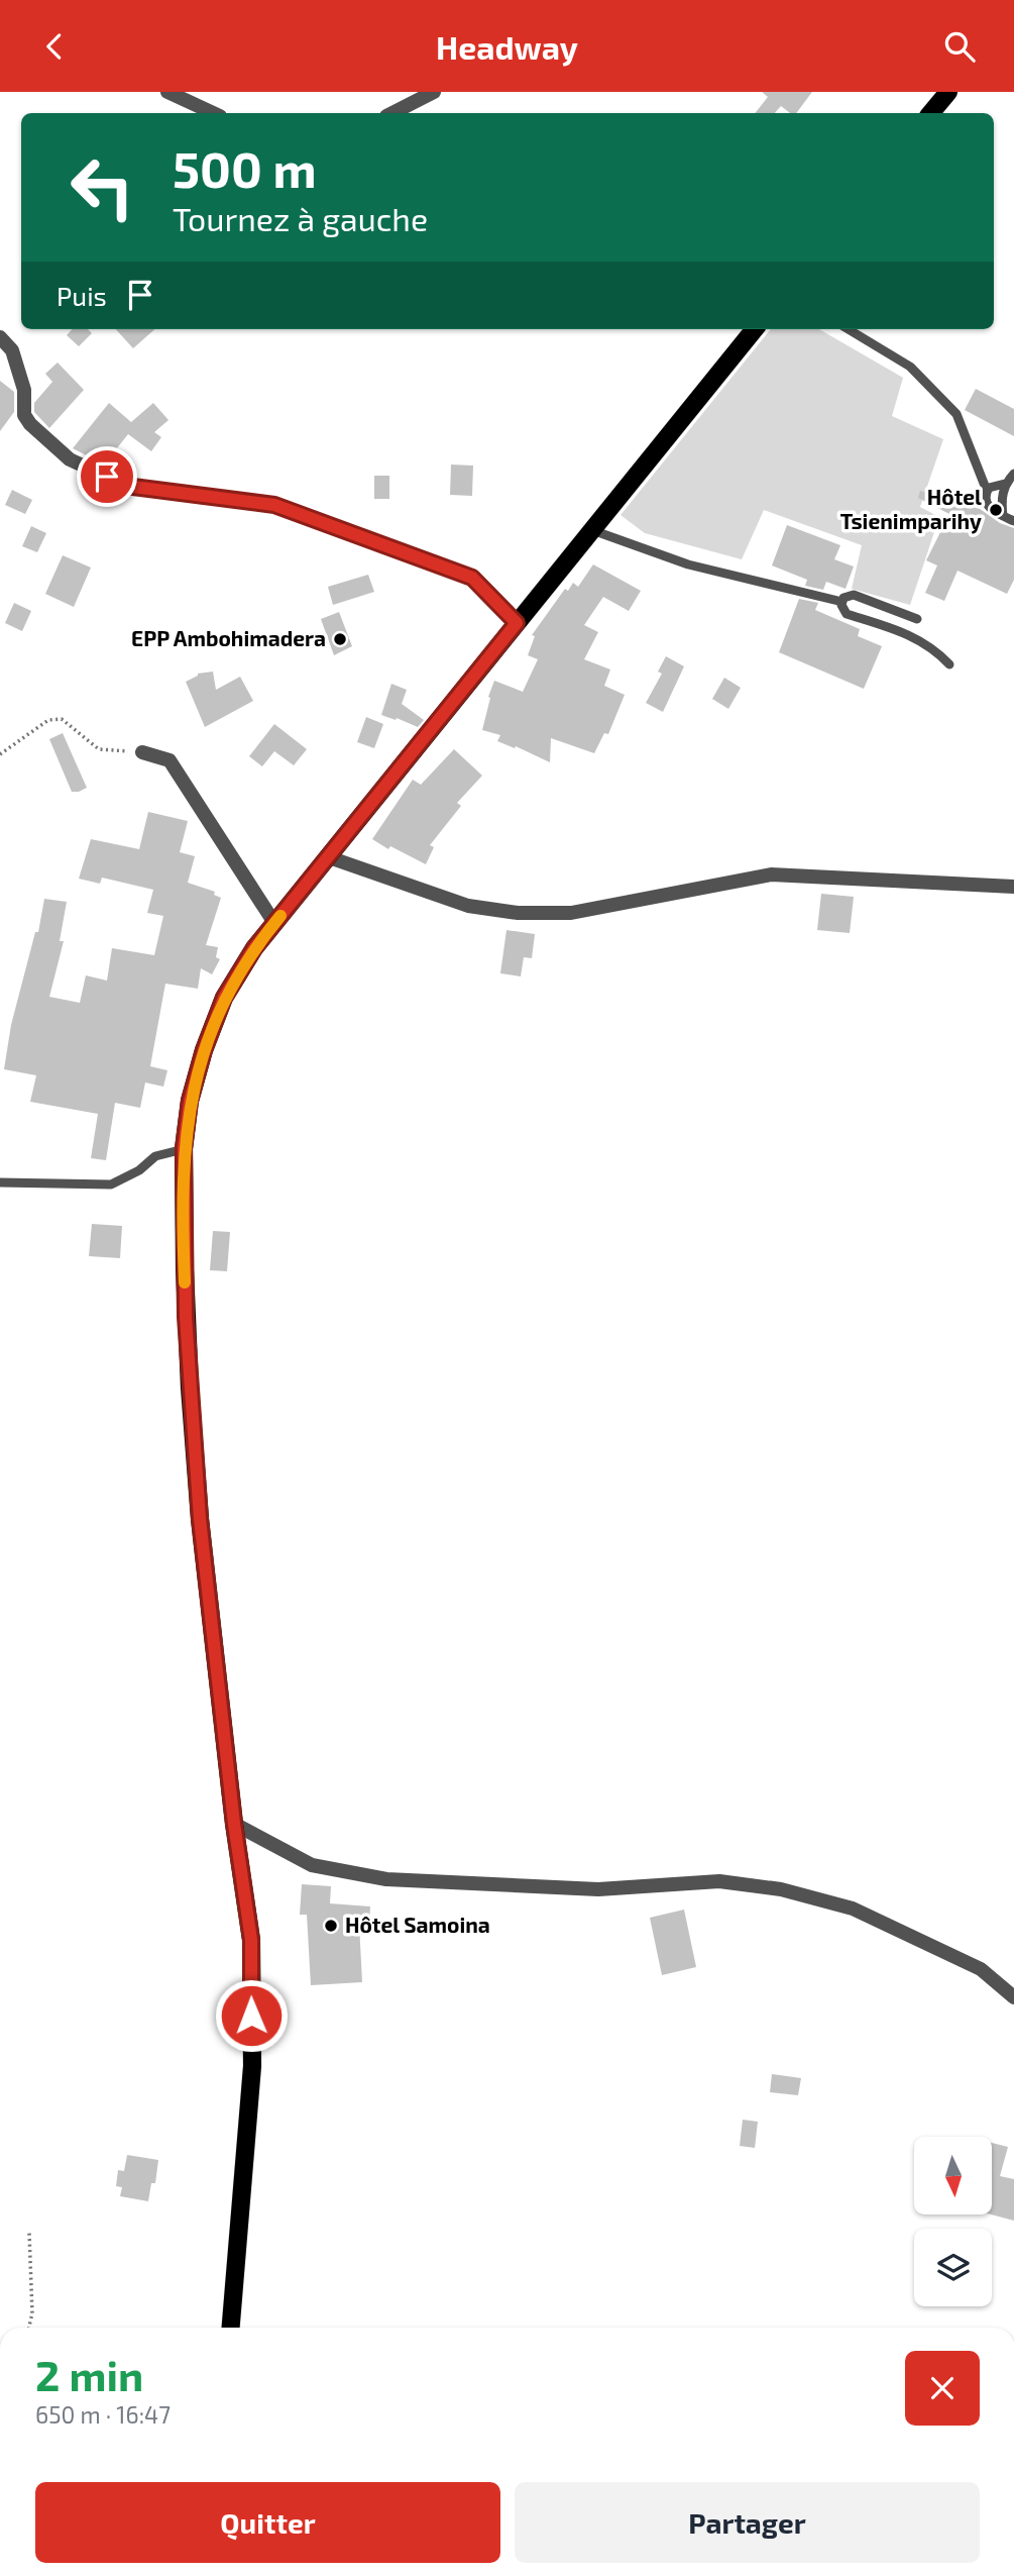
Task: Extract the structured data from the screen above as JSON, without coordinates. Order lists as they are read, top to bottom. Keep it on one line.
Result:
{"places":["Hôtel Tsienimparihy","EPP Ambohimadera","Hôtel Samoina"],"north":"bottom","page":{"header":"Headway","turn":["500 m","Tournez à gauche"],"then":"Puis","heading":["2 min","650 m · 16:47"],"buttons":["Quitter","Partager"]}}
